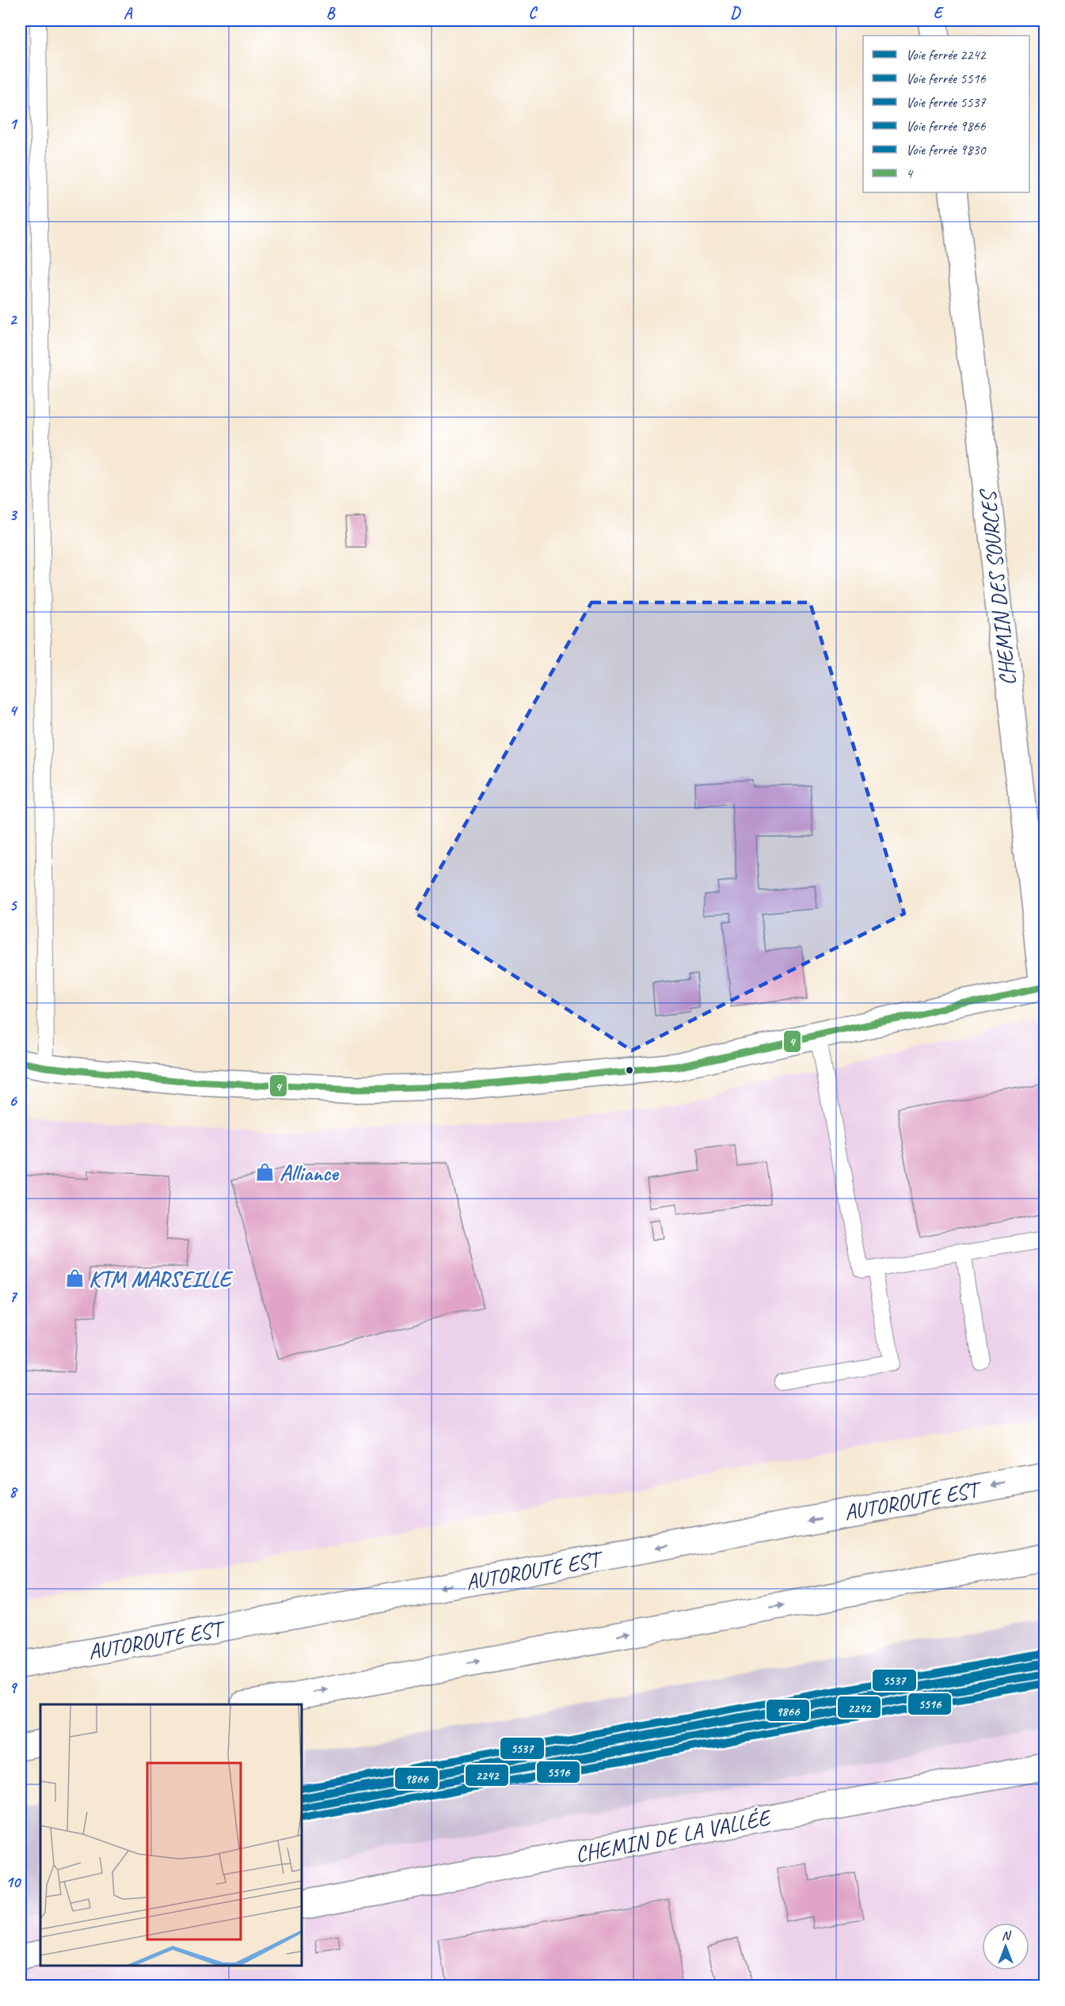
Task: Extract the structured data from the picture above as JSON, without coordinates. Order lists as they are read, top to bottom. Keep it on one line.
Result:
{"streets":{"main road":["CHEMIN DES SOURCES","AUTOROUTE EST","CHEMIN DE LA VALLÉE"]},"places":{"shop":["Alliance","KTM MARSEILLE"]},"lines":["transit line 4","rail line 5537","rail line 9830","rail line 9866","rail line 2242","rail line 5516"],"legend":["Voie ferrée 2242","Voie ferrée 5516","Voie ferrée 5537","Voie ferrée 9866","Voie ferrée 9830","4"],"north":"top","grid":{"columns":["A","B","C","D","E"],"rows":["1","2","3","4","5","6","7","8","9","10"]}}
